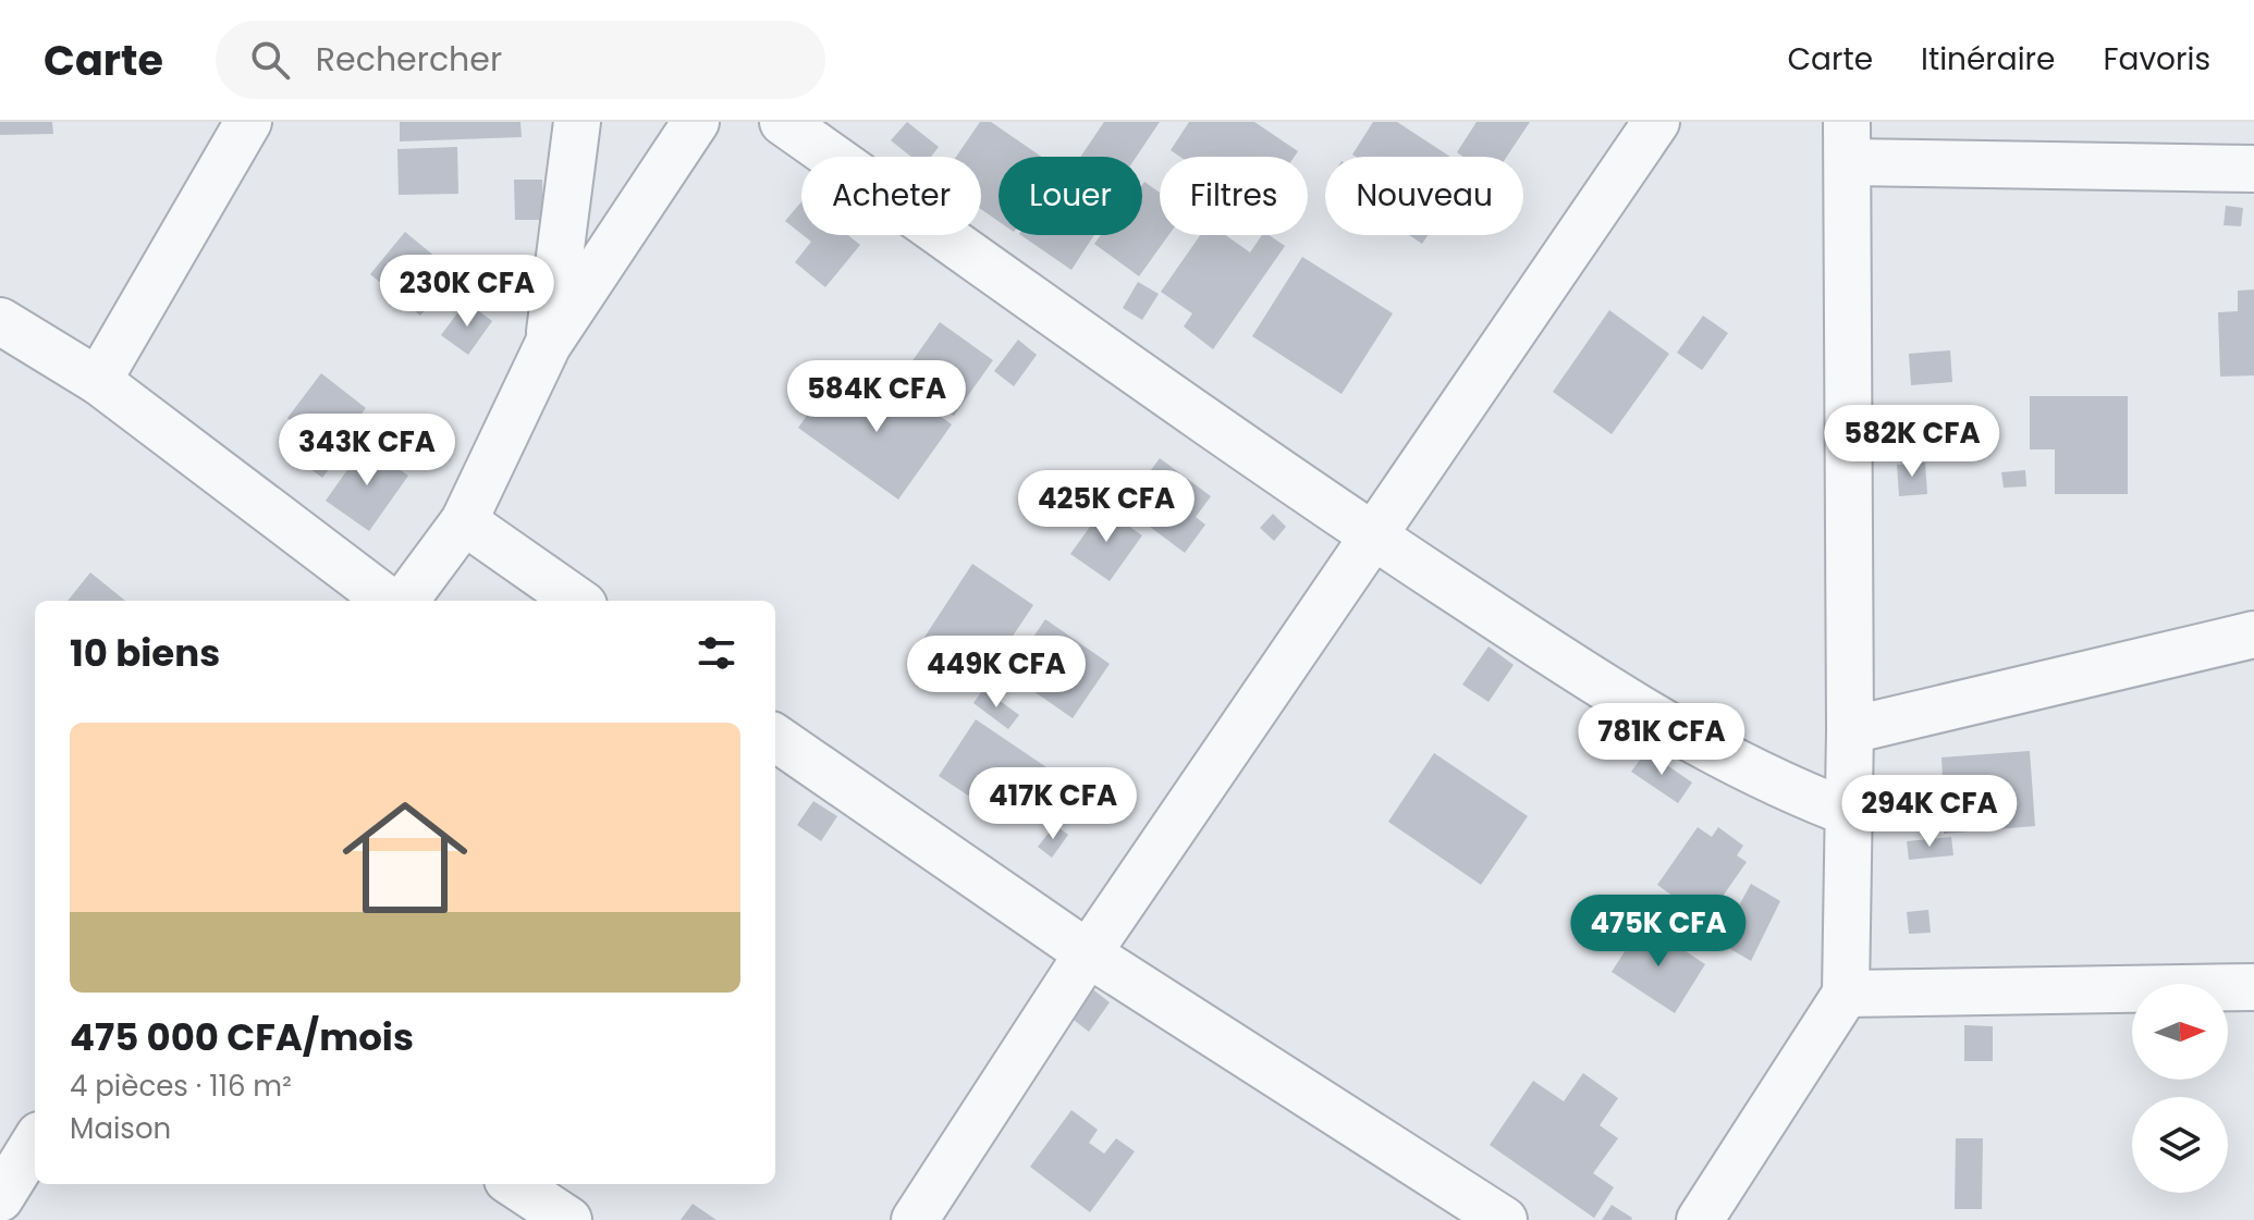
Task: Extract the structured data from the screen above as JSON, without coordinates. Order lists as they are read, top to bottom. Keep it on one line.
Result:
{"north":"right","page":{"header":"Carte","search":"Rechercher","nav":["Carte","Itinéraire","Favoris"],"chip":["Acheter","Louer","Filtres","Nouveau"],"price":["230K CFA","584K CFA","582K CFA","343K CFA","425K CFA","449K CFA","781K CFA","417K CFA","294K CFA","475K CFA"],"heading":"10 biens","list":[{"name":"475 000 CFA/mois","note":"4 pièces · 116 m² · Maison"}]}}
